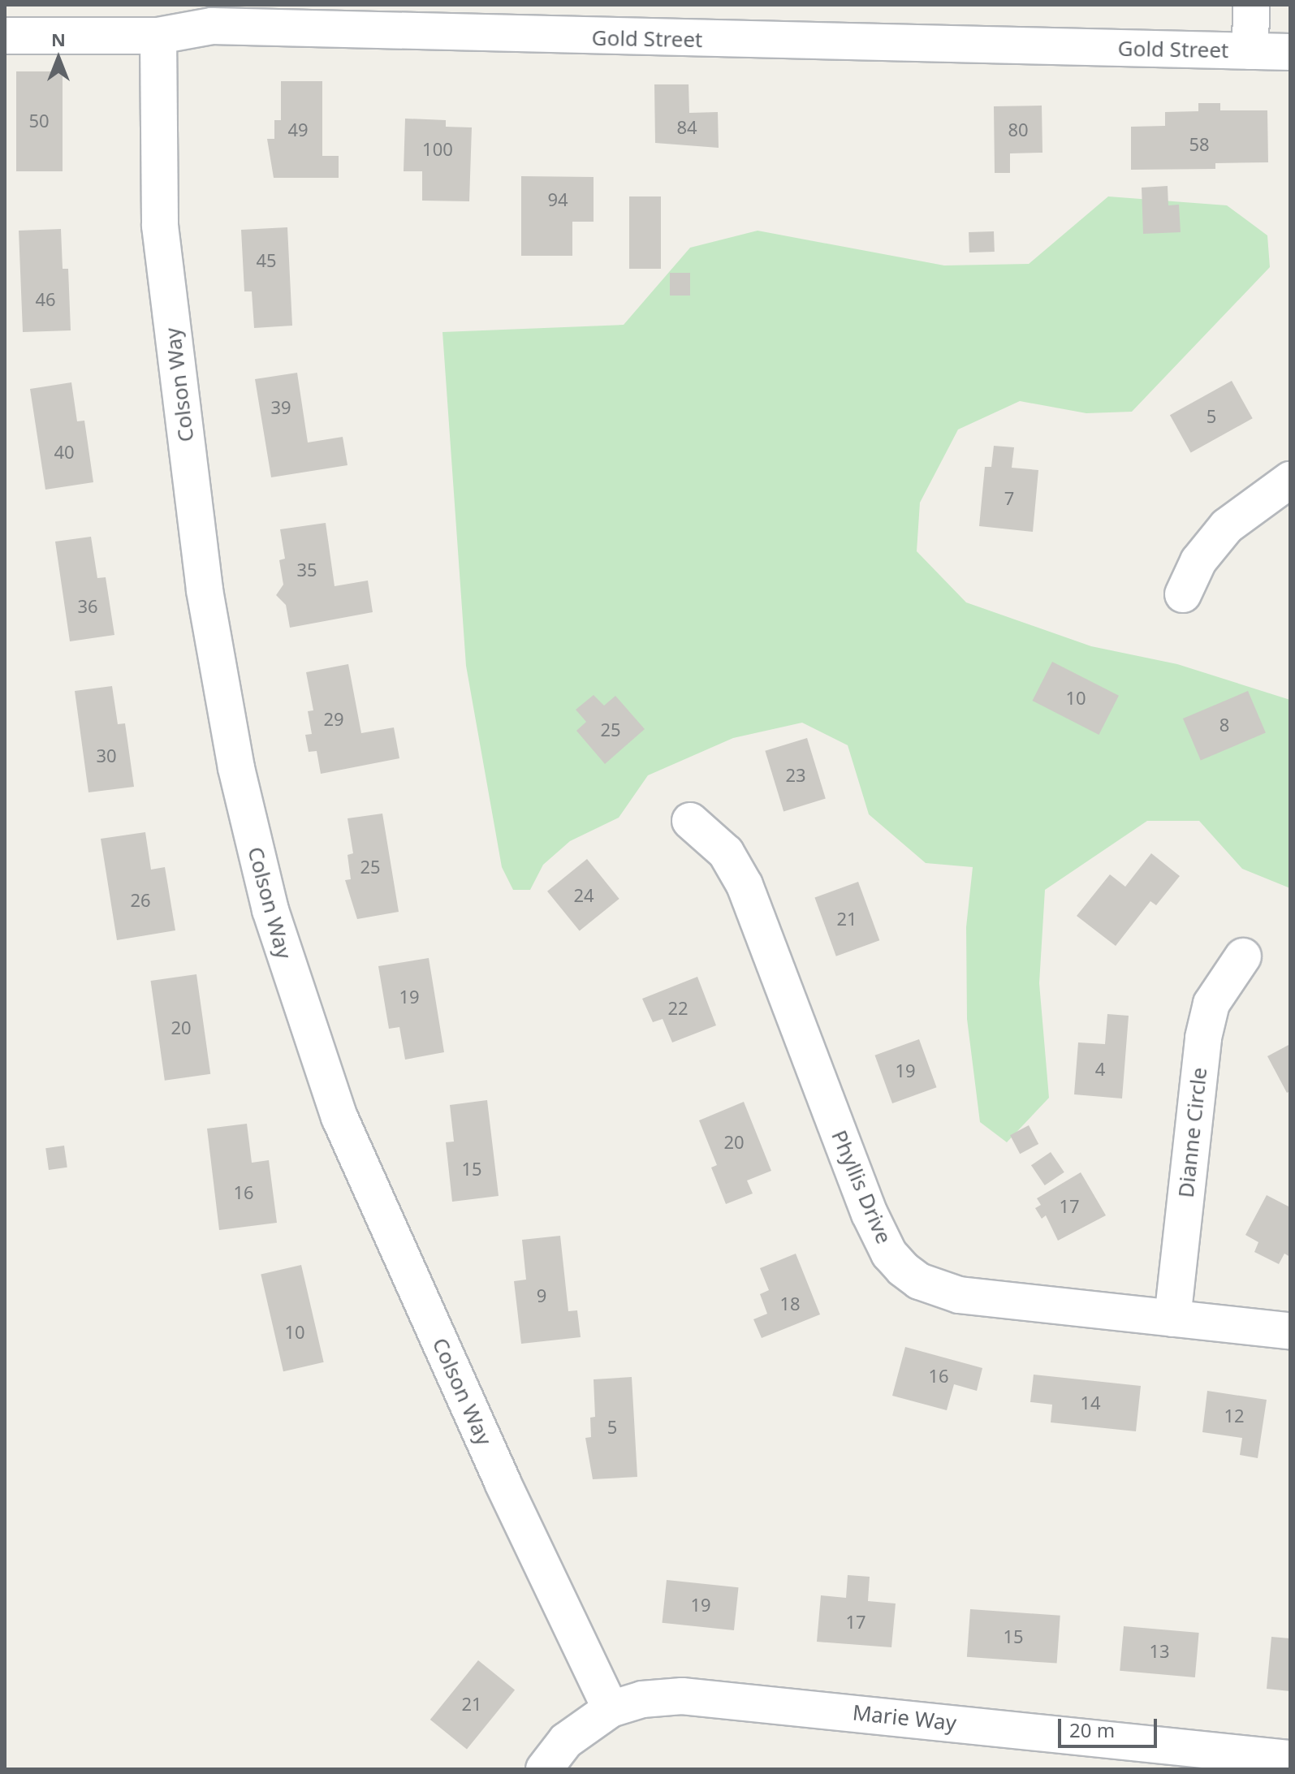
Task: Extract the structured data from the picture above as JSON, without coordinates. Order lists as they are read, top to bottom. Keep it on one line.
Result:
{"streets":{"street":["Gold Street","Colson Way","Dianne Circle","Phyllis Drive","Marie Way"]},"crossings":[["Gold Street","Colson Way"],["Colson Way","Marie Way"],["Dianne Circle","Phyllis Drive"]],"house_numbers":["50","84","49","80","58","100","94","45","46","39","5","40","7","35","36","10","29","8","25","30","23","25","24","26","21","19","22","20","4","19","20","15","16","17","9","18","10","16","14","12","5","19","17","15","13","21"],"scale_bar":"20 m","north":"top"}
